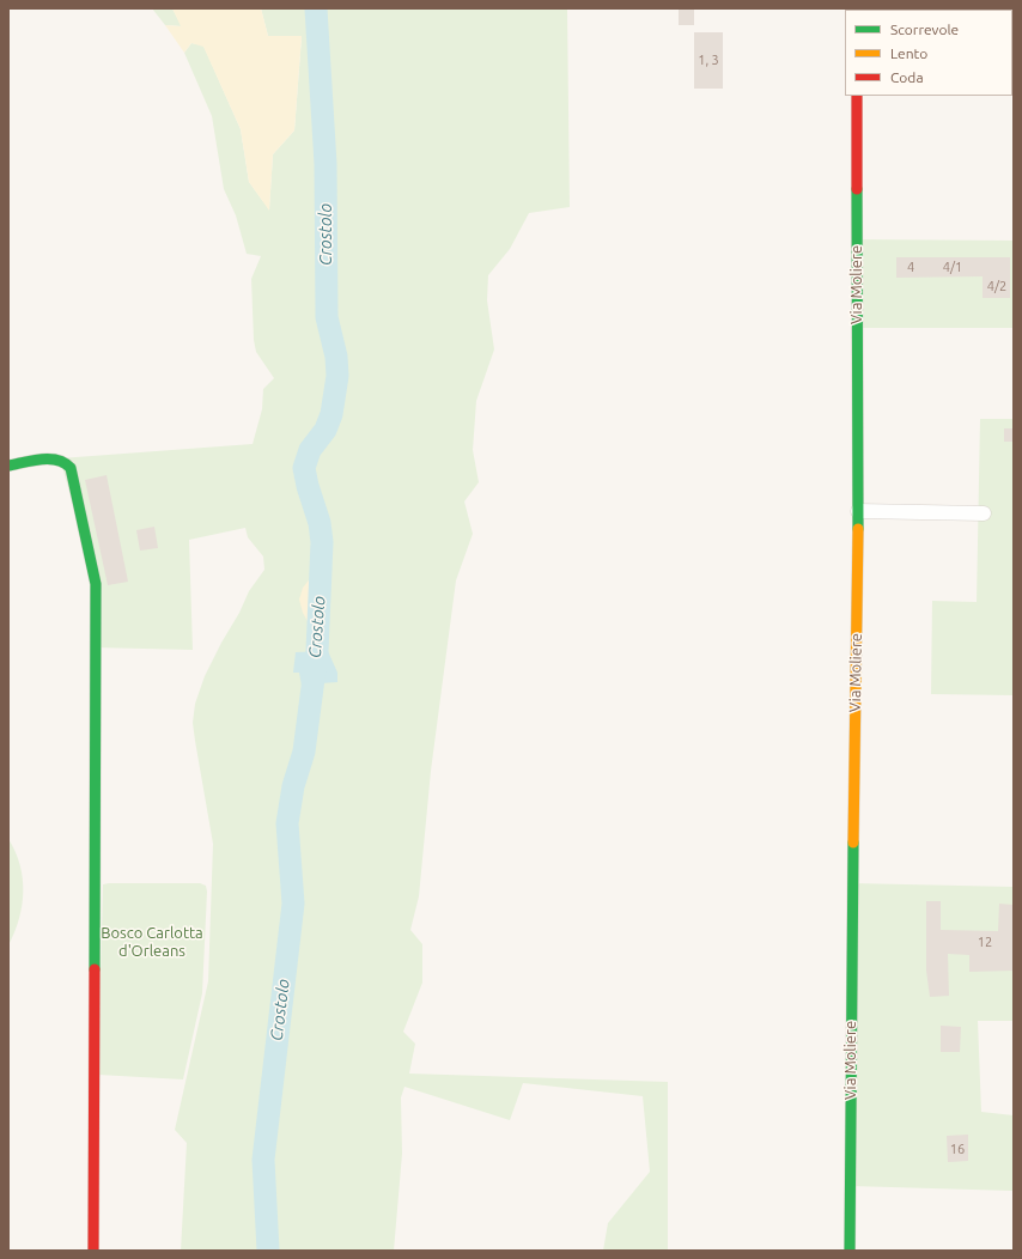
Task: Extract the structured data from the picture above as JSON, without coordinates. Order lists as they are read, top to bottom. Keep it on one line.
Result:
{"streets":{"street":["Via Moliere"]},"water":["Crostolo"],"parks":["Bosco Carlotta d'Orleans"],"house_numbers":["1, 3","4","4/1","4/2","12","16"],"legend":["Scorrevole","Lento","Coda"]}
